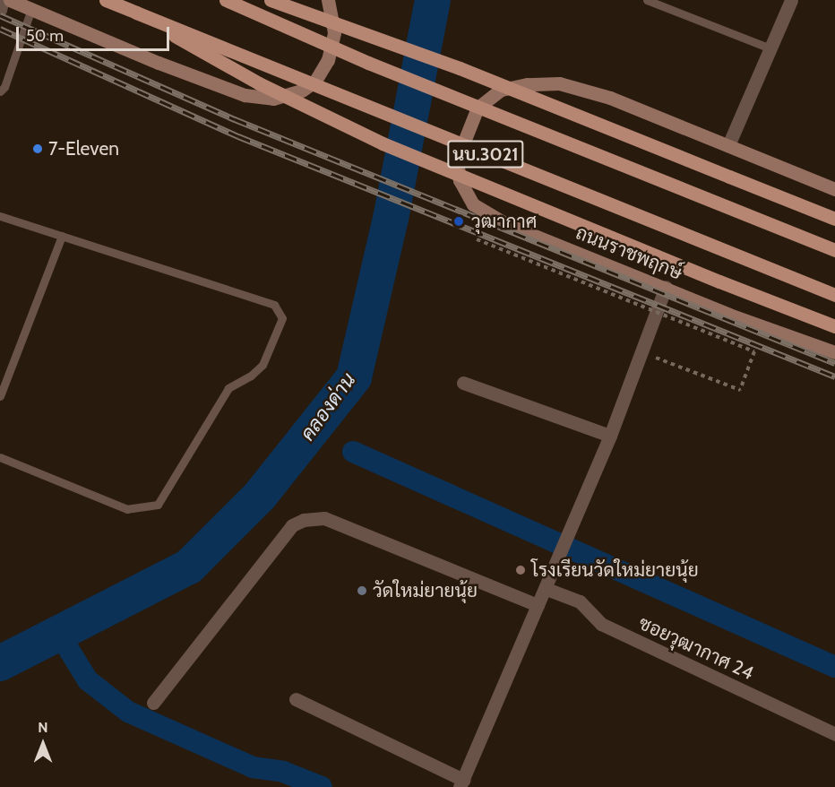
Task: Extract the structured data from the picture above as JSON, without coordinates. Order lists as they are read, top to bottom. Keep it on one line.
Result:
{"streets":{"main road":["นบ.3021","ถนนราชพฤกษ์"],"street":["ซอยวุฒากาศ 24"]},"water":["คลองด่าน"],"places":["7-Eleven","วุฒากาศ","โรงเรียนวัดใหม่ยายนุ้ย","วัดใหม่ยายนุ้ย"],"scale_bar":"50 m","north":"top"}
